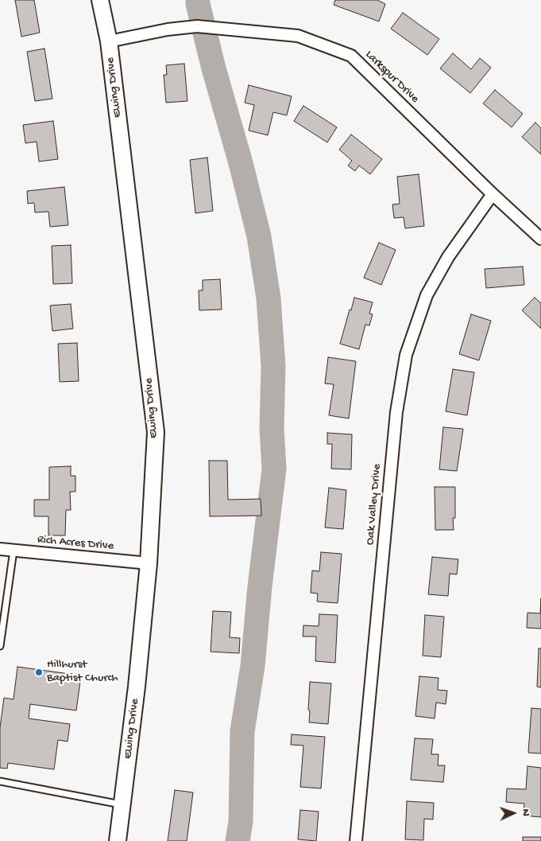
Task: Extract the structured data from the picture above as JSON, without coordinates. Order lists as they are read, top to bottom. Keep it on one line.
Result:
{"streets":{"main road":["Ewing Drive"],"street":["Larkspur Drive","Oak Valley Drive","Rich Acres Drive"]},"crossings":[["Larkspur Drive","Ewing Drive"],["Larkspur Drive","Oak Valley Drive"],["Ewing Drive","Rich Acres Drive"]],"places":["Hillhurst Baptist Church"],"north":"right"}
